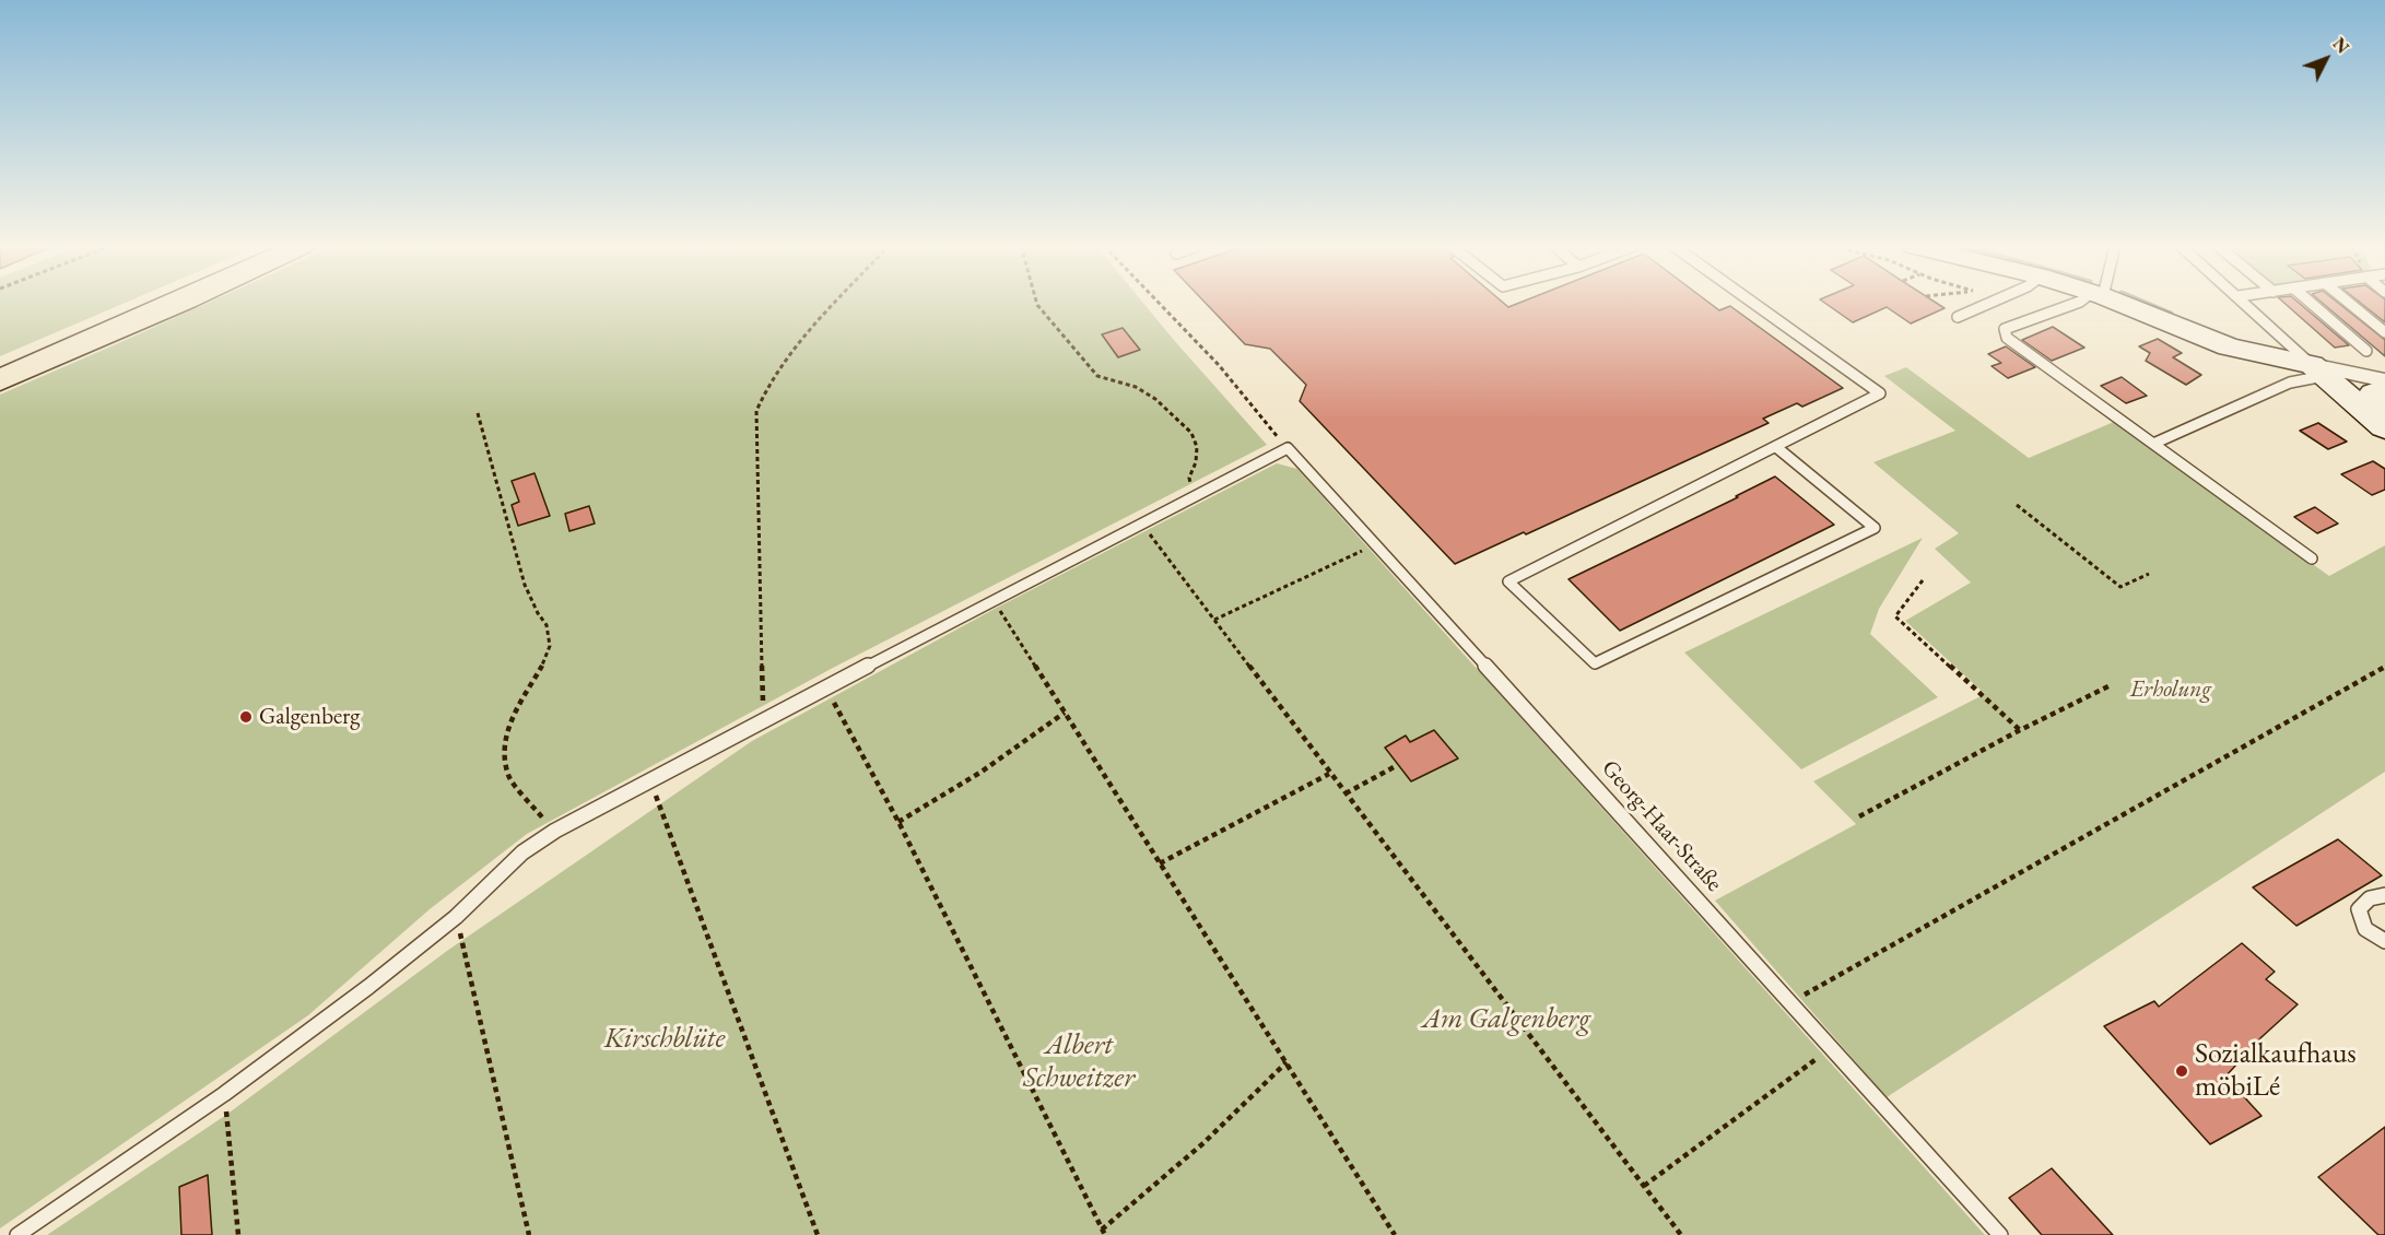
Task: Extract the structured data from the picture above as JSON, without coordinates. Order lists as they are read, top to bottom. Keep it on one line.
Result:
{"streets":{"lane":["Georg-Haar-Straße"]},"parks":["Erholung","Am Galgenberg","Kirschblüte","Albert Schweitzer"],"places":["Galgenberg","Sozialkaufhaus möbiLé"],"north":"top right"}
